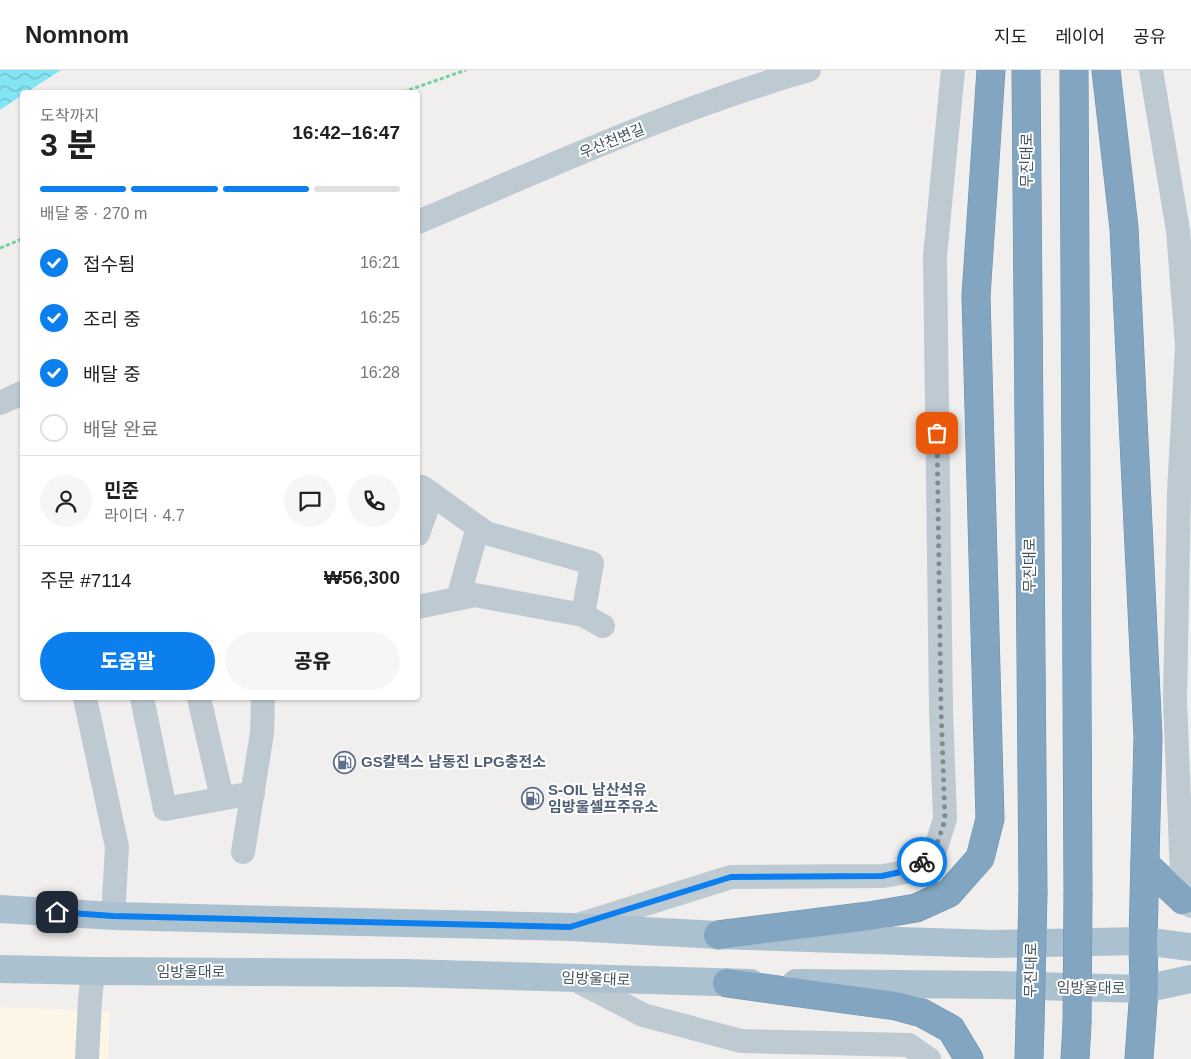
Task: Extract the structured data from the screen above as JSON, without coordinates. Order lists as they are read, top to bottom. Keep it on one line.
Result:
{"streets":{"highway":["무진대로"],"main road":["임방울대로"],"street":["우산천변길"]},"places":{"fuel station":["GS칼텍스 남동진 LPG충전소","S-OIL 남산석유 임방울셀프주유소"]},"page":{"header":"Nomnom","nav":["지도","레이어","공유"],"heading":["3 분","도착까지","16:42–16:47"],"panel":["민준","라이더 · 4.7","주문 #7114","₩56,300"],"bar":"배달 중 · 270 m","list":[["접수됨","16:21"],["조리 중","16:25"],["배달 중","16:28"],"배달 완료"],"buttons":["도움말","공유"]}}
